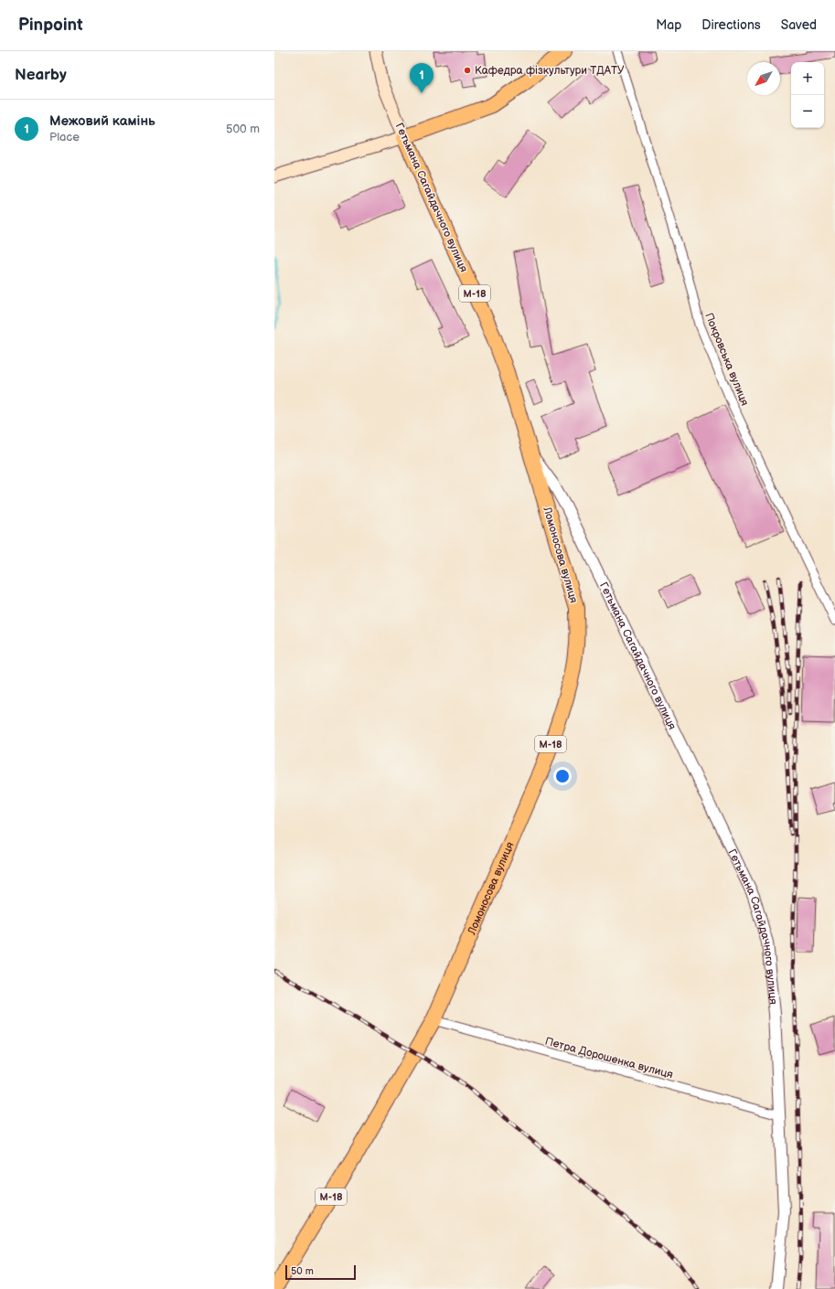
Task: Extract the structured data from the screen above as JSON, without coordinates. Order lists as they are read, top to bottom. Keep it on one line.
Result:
{"streets":{"highway":["Гетьмана Сагайдачного вулиця","М-18","Ломоносова вулиця"],"street":["Покровська вулиця","Петра Дорошенка вулиця"]},"crossings":[["Гетьмана Сагайдачного вулиця","Ломоносова вулиця"],["Гетьмана Сагайдачного вулиця","Петра Дорошенка вулиця"],["Ломоносова вулиця","Петра Дорошенка вулиця"]],"places":["Кафедра фізкультури ТДАТУ"],"scale_bar":"50 m","north":"bottom left","page":{"header":"Pinpoint","nav":["Map","Directions","Saved"],"heading":"Nearby","map_buttons":["+","−"],"pins":"1","list":[{"mark":"1","name":"Межовий камінь","note":"Place","value":"500 m"}],"scale":"50 m"}}
